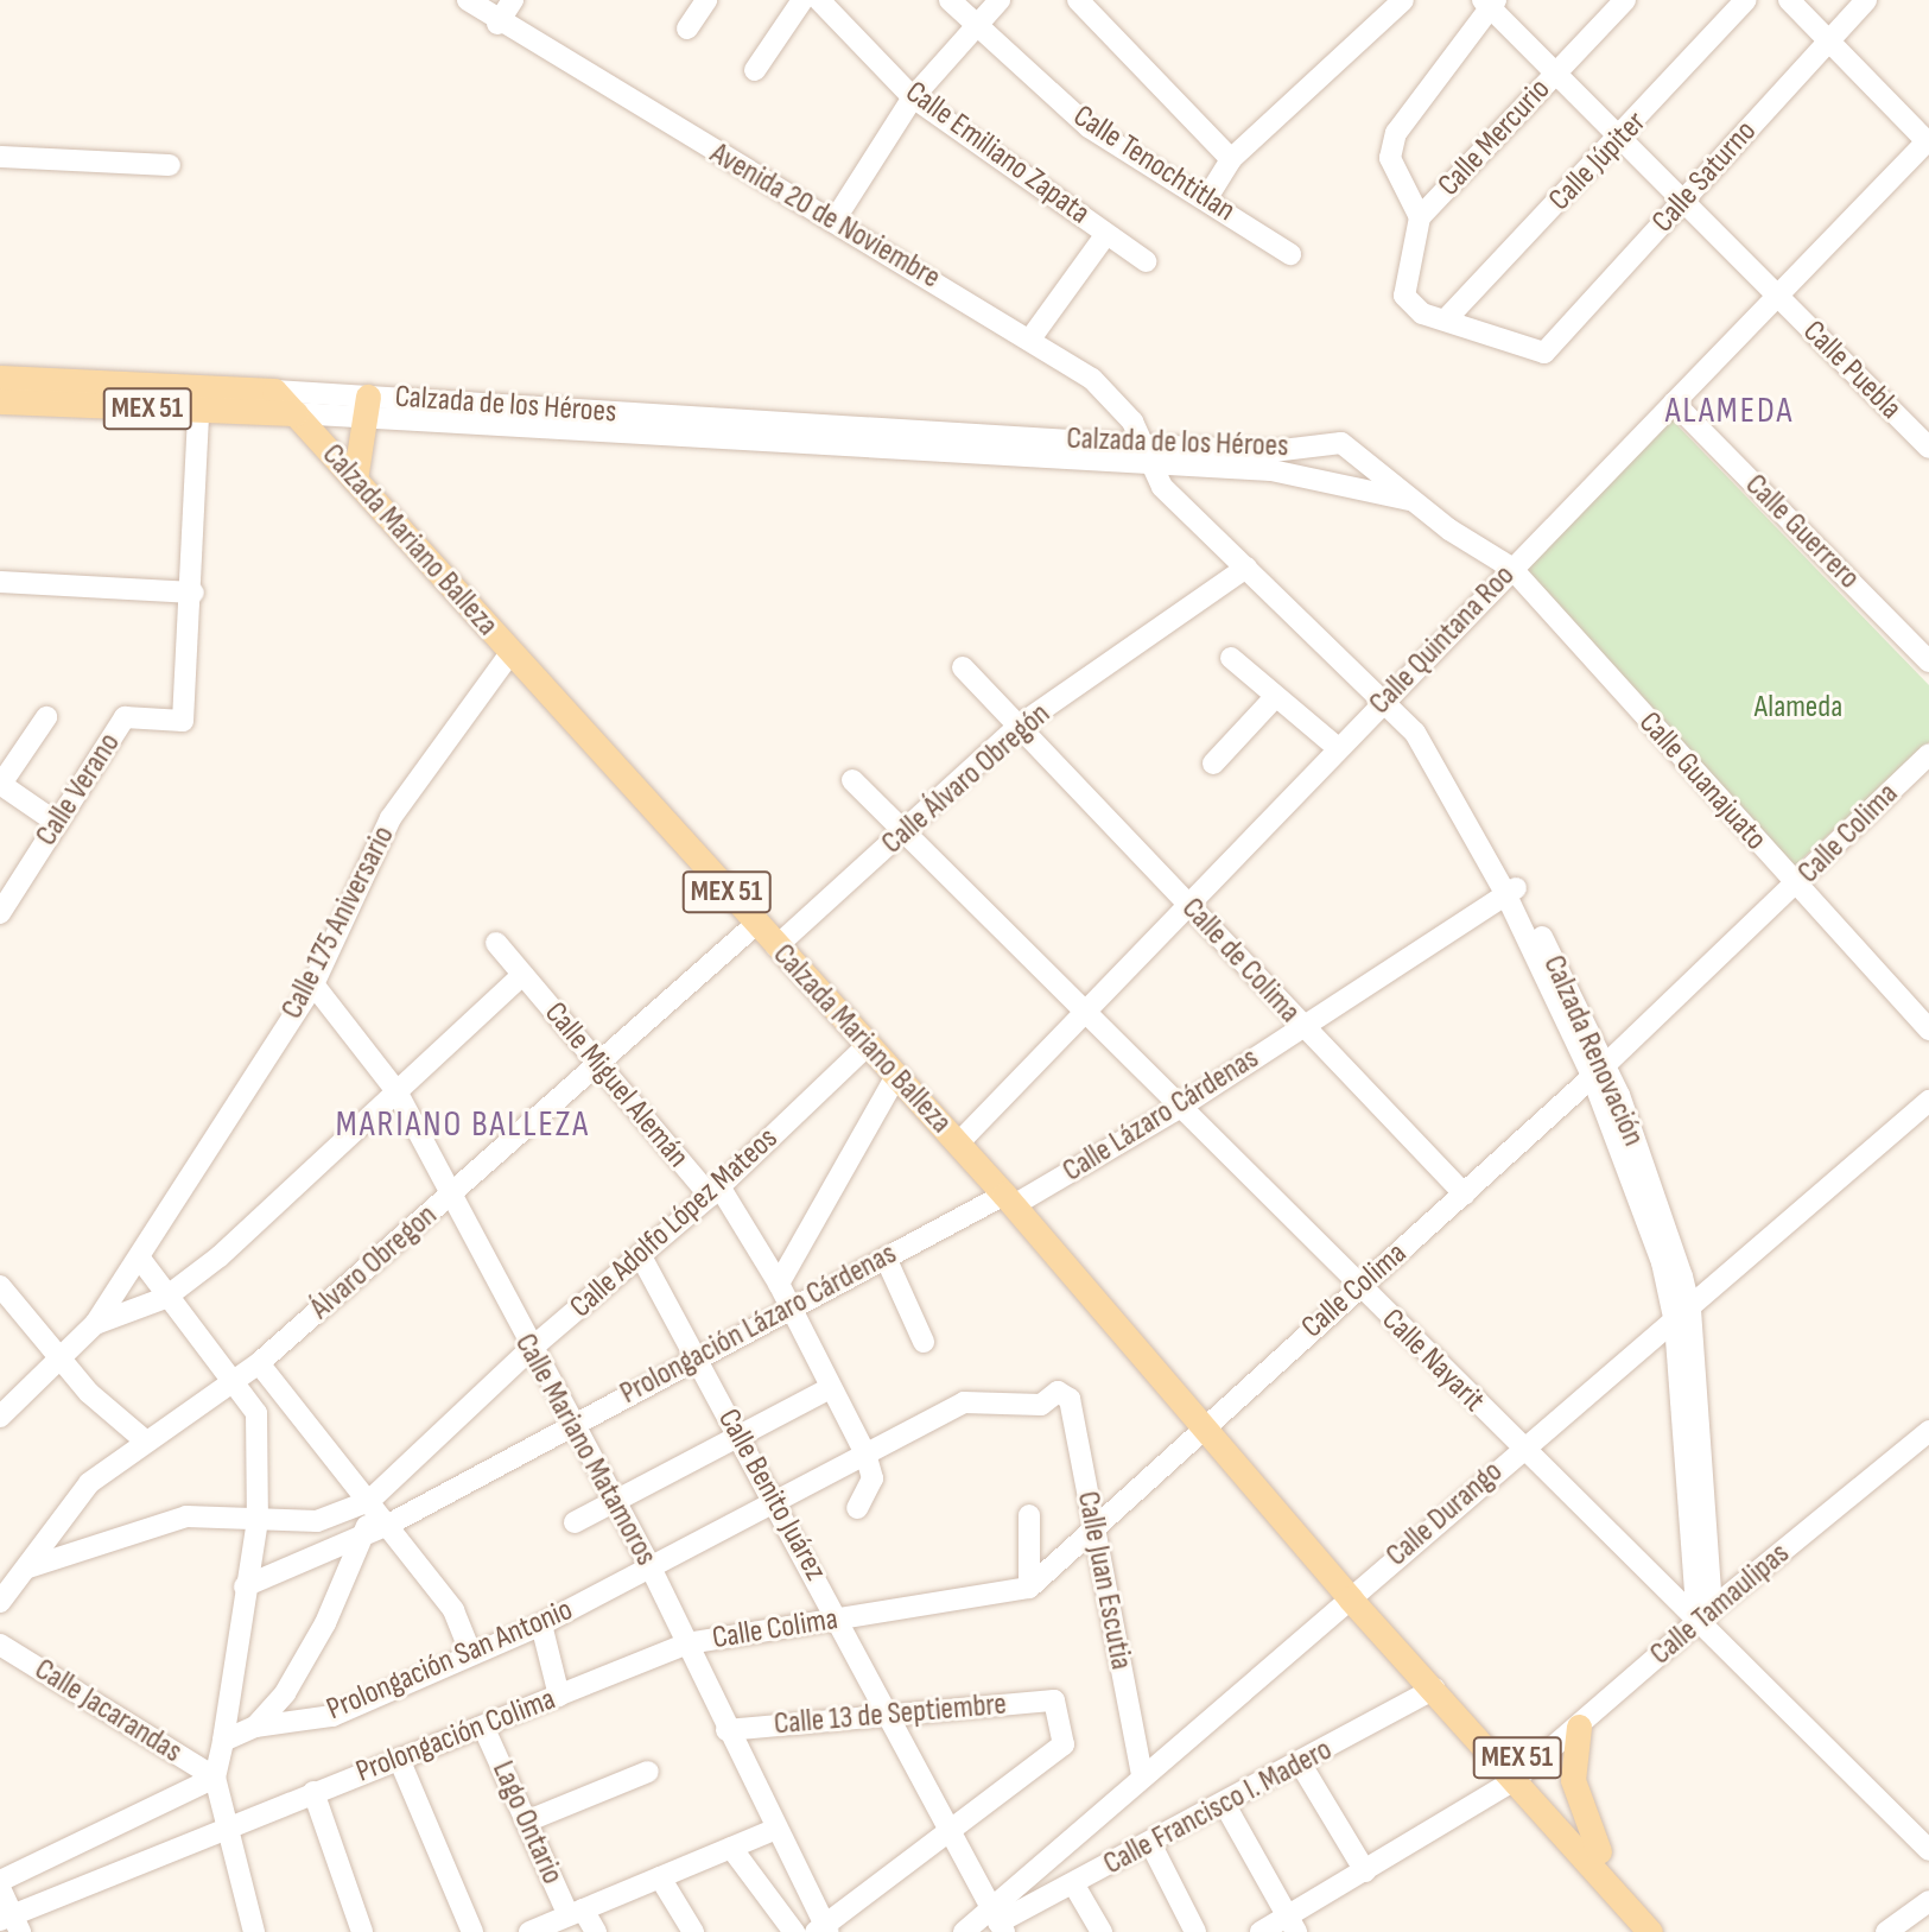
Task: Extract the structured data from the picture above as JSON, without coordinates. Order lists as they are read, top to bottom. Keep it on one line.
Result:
{"streets":{"main road":["Calzada de los Héroes","MEX 51","Calzada Mariano Balleza"],"street":["Calle Mercurio","Calle Emiliano Zapata","Calle Júpiter","Calle Tenochtitlan","Calle Saturno","Avenida 20 de Noviembre","Calle Puebla","Calle Guerrero","Calle Quintana Roo","Calle Álvaro Obregón","Calle Guanajuato","Calle Verano","Calle Colima","Calle 175 Aniversario","Calle de Colima","Calzada Renovación","Calle Miguel Alemán","Calle Lázaro Cárdenas","Calle Adolfo López Mateos","Álvaro Obregon","Prolongación Lázaro Cárdenas","Calle Nayarit","Calle Mariano Matamoros","Calle Benito Juárez","Calle Durango","Calle Juan Escutia","Calle Tamaulipas","Prolongación San Antonio","Calle Jacarandas","Calle 13 de Septiembre","Prolongación Colima","Calle Francisco I. Madero","Lago Ontario"]},"crossings":[["Calle Mercurio","Calle Júpiter"],["Calle Mercurio","Calle Saturno"],["Calle Mercurio","Calle Puebla"],["Calle Júpiter","Calle Saturno"],["Calle Júpiter","Calle Puebla"],["Calle Saturno","Calle Puebla"],["Avenida 20 de Noviembre","Calzada de los Héroes"],["Avenida 20 de Noviembre","Calzada Renovación"],["Calle Puebla","Calle Quintana Roo"],["Calzada de los Héroes","Calzada Mariano Balleza"],["Calzada de los Héroes","Calle Guanajuato"],["Calzada de los Héroes","Calzada Renovación"],["MEX 51","Calzada Mariano Balleza"],["MEX 51","Calle Durango"],["MEX 51","Calle Tamaulipas"],["MEX 51","Calle Francisco I. Madero"],["Calle Guerrero","Calle Quintana Roo"],["Calzada Mariano Balleza","Calle Quintana Roo"],["Calzada Mariano Balleza","Calle Álvaro Obregón"],["Calzada Mariano Balleza","Calle Colima"],["Calzada Mariano Balleza","Calle 175 Aniversario"],["Calzada Mariano Balleza","Calle Lázaro Cárdenas"],["Calzada Mariano Balleza","Calle Adolfo López Mateos"],["Calzada Mariano Balleza","Álvaro Obregon"],["Calzada Mariano Balleza","Prolongación Lázaro Cárdenas"],["Calzada Mariano Balleza","Calle Durango"],["Calle Quintana Roo","Calle Guanajuato"],["Calle Quintana Roo","Calle de Colima"],["Calle Quintana Roo","Calzada Renovación"],["Calle Quintana Roo","Calle Nayarit"],["Calle Álvaro Obregón","Calle de Colima"],["Calle Álvaro Obregón","Calzada Renovación"],["Calle Álvaro Obregón","Calle Nayarit"],["Calle Guanajuato","Calle Colima"],["Calle Colima","Calle de Colima"],["Calle Colima","Calzada Renovación"],["Calle Colima","Calle Nayarit"],["Calle Colima","Calle Mariano Matamoros"],["Calle Colima","Calle Benito Juárez"],["Calle Colima","Calle Juan Escutia"],["Calle Colima","Prolongación Colima"],["Calle 175 Aniversario","Calle Mariano Matamoros"],["Calle de Colima","Calle Lázaro Cárdenas"],["Calzada Renovación","Calle Lázaro Cárdenas"],["Calzada Renovación","Calle Nayarit"],["Calzada Renovación","Calle Durango"],["Calzada Renovación","Calle Tamaulipas"],["Calle Miguel Alemán","Calle Adolfo López Mateos"],["Calle Miguel Alemán","Álvaro Obregon"],["Calle Miguel Alemán","Prolongación Lázaro Cárdenas"],["Calle Miguel Alemán","Prolongación San Antonio"],["Calle Lázaro Cárdenas","Prolongación Lázaro Cárdenas"],["Calle Lázaro Cárdenas","Calle Nayarit"],["Calle Adolfo López Mateos","Calle Mariano Matamoros"],["Calle Adolfo López Mateos","Calle Benito Juárez"],["Álvaro Obregon","Calle Mariano Matamoros"],["Prolongación Lázaro Cárdenas","Calle Mariano Matamoros"],["Prolongación Lázaro Cárdenas","Calle Benito Juárez"],["Calle Nayarit","Calle Durango"],["Calle Nayarit","Calle Tamaulipas"],["Calle Mariano Matamoros","Prolongación San Antonio"],["Calle Mariano Matamoros","Calle 13 de Septiembre"],["Calle Mariano Matamoros","Prolongación Colima"],["Calle Benito Juárez","Calle Durango"],["Calle Benito Juárez","Prolongación San Antonio"],["Calle Benito Juárez","Calle 13 de Septiembre"],["Calle Benito Juárez","Calle Francisco I. Madero"],["Calle Durango","Calle Juan Escutia"],["Calle Durango","Calle Francisco I. Madero"],["Calle Juan Escutia","Prolongación San Antonio"],["Prolongación Colima","Lago Ontario"]],"districts":["ALAMEDA","MARIANO BALLEZA"],"parks":["Alameda"]}
